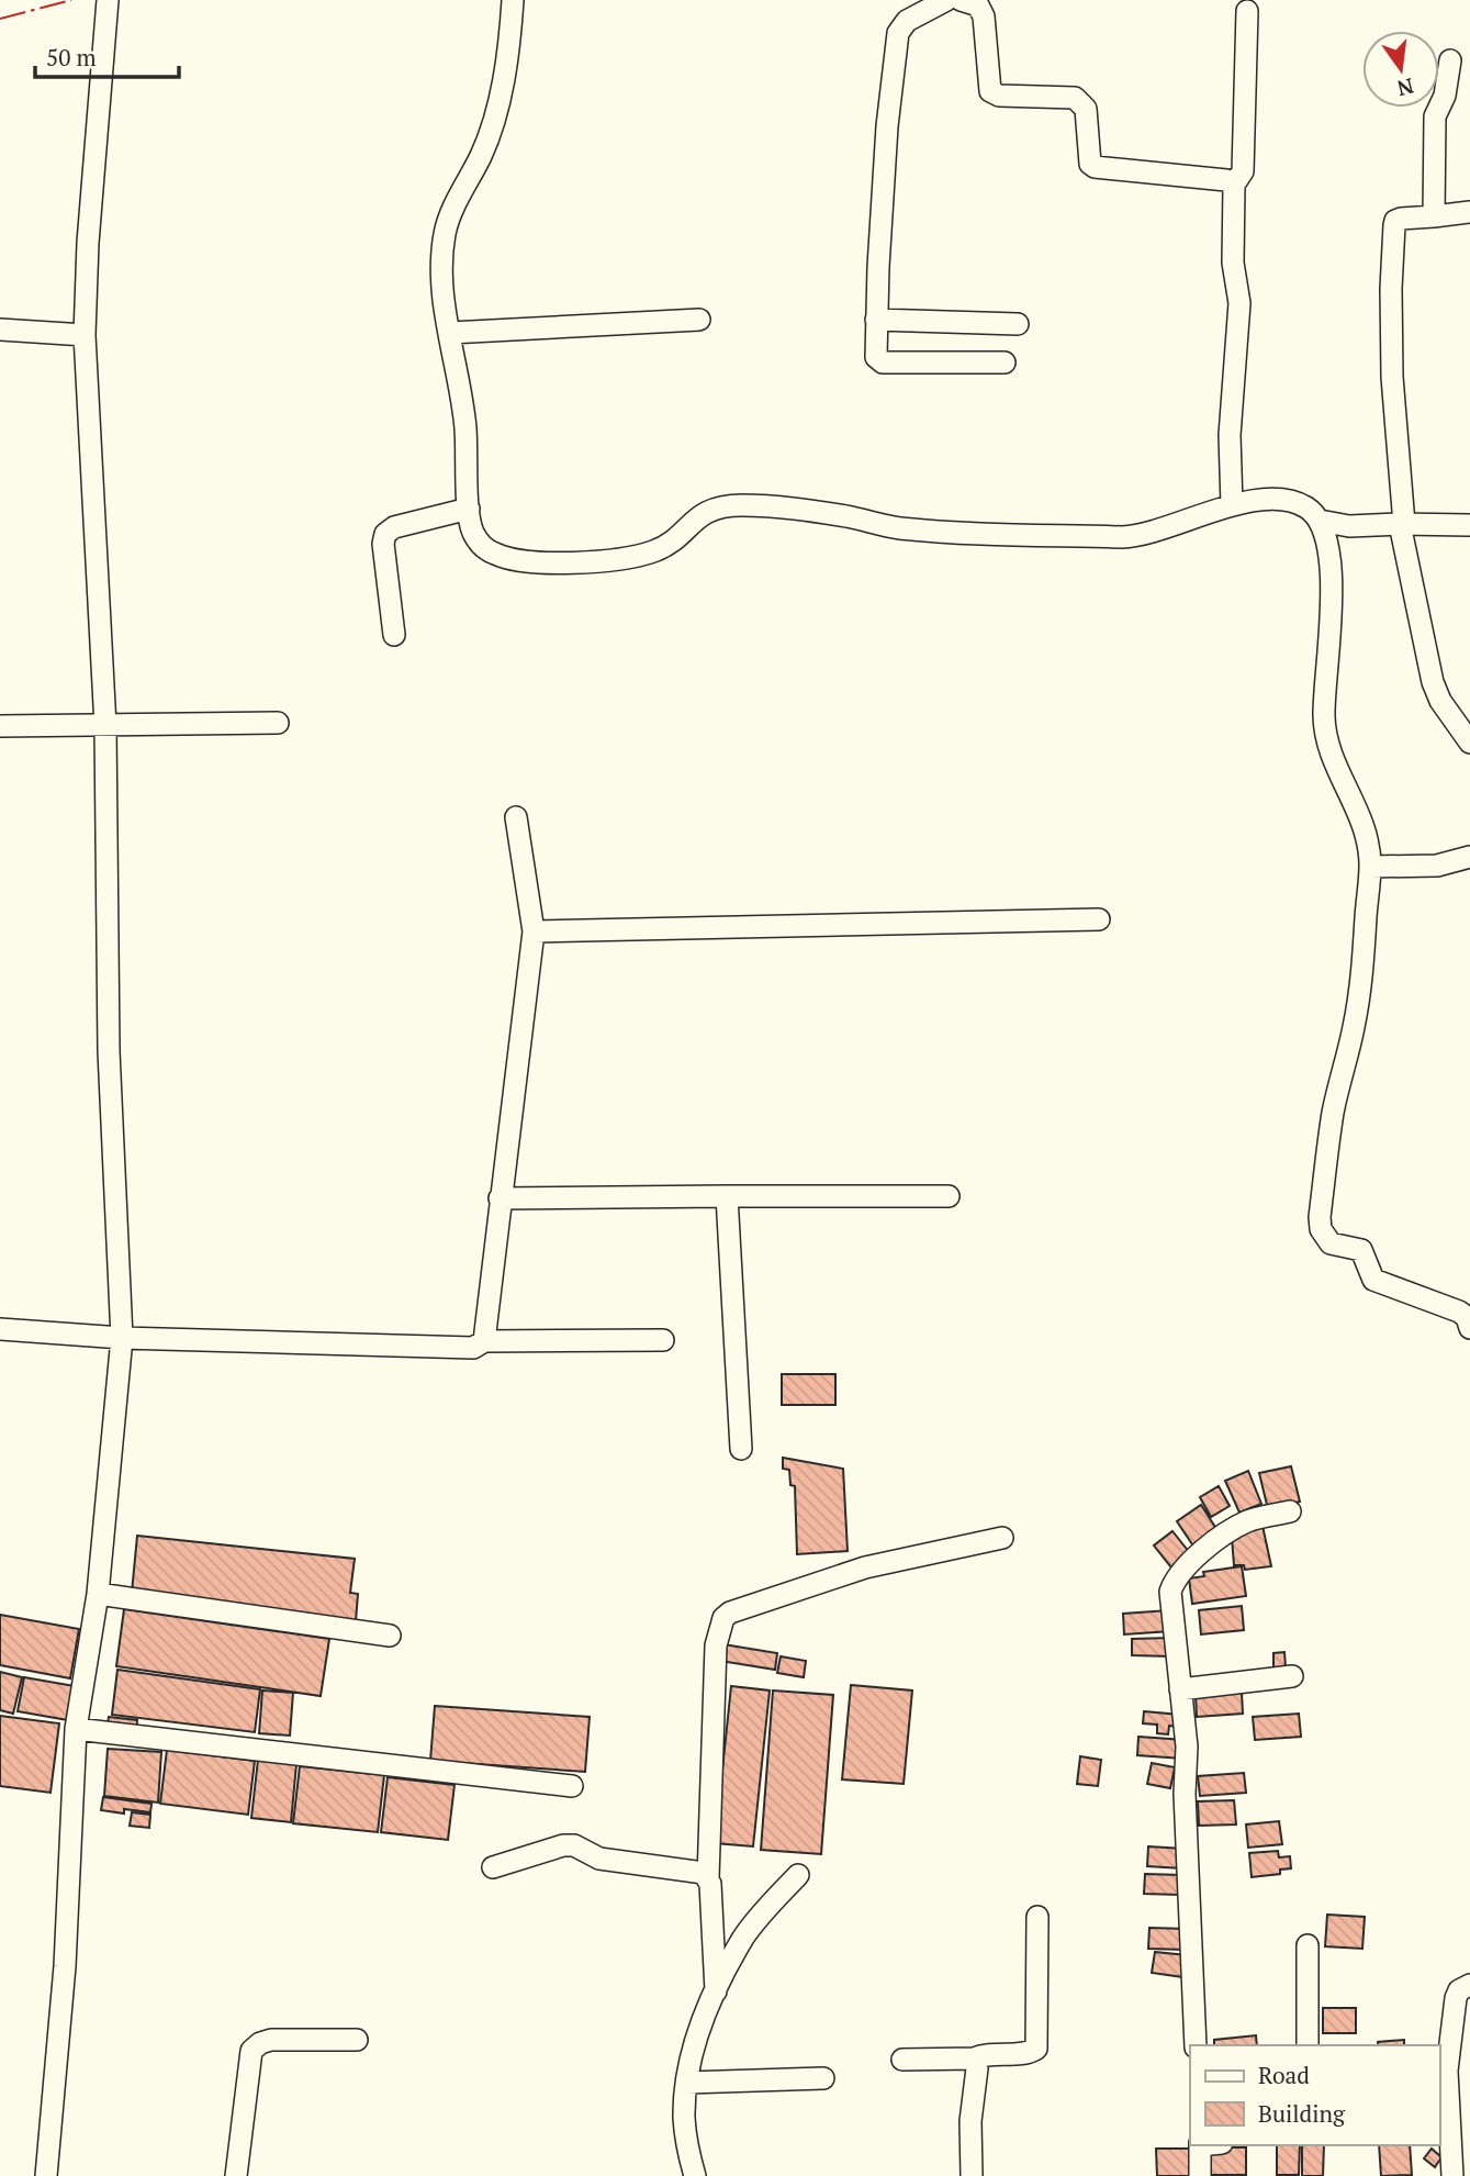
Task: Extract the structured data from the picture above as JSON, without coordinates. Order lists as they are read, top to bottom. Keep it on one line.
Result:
{"legend":["Road","Building"],"scale_bar":"50 m","north":"bottom"}
